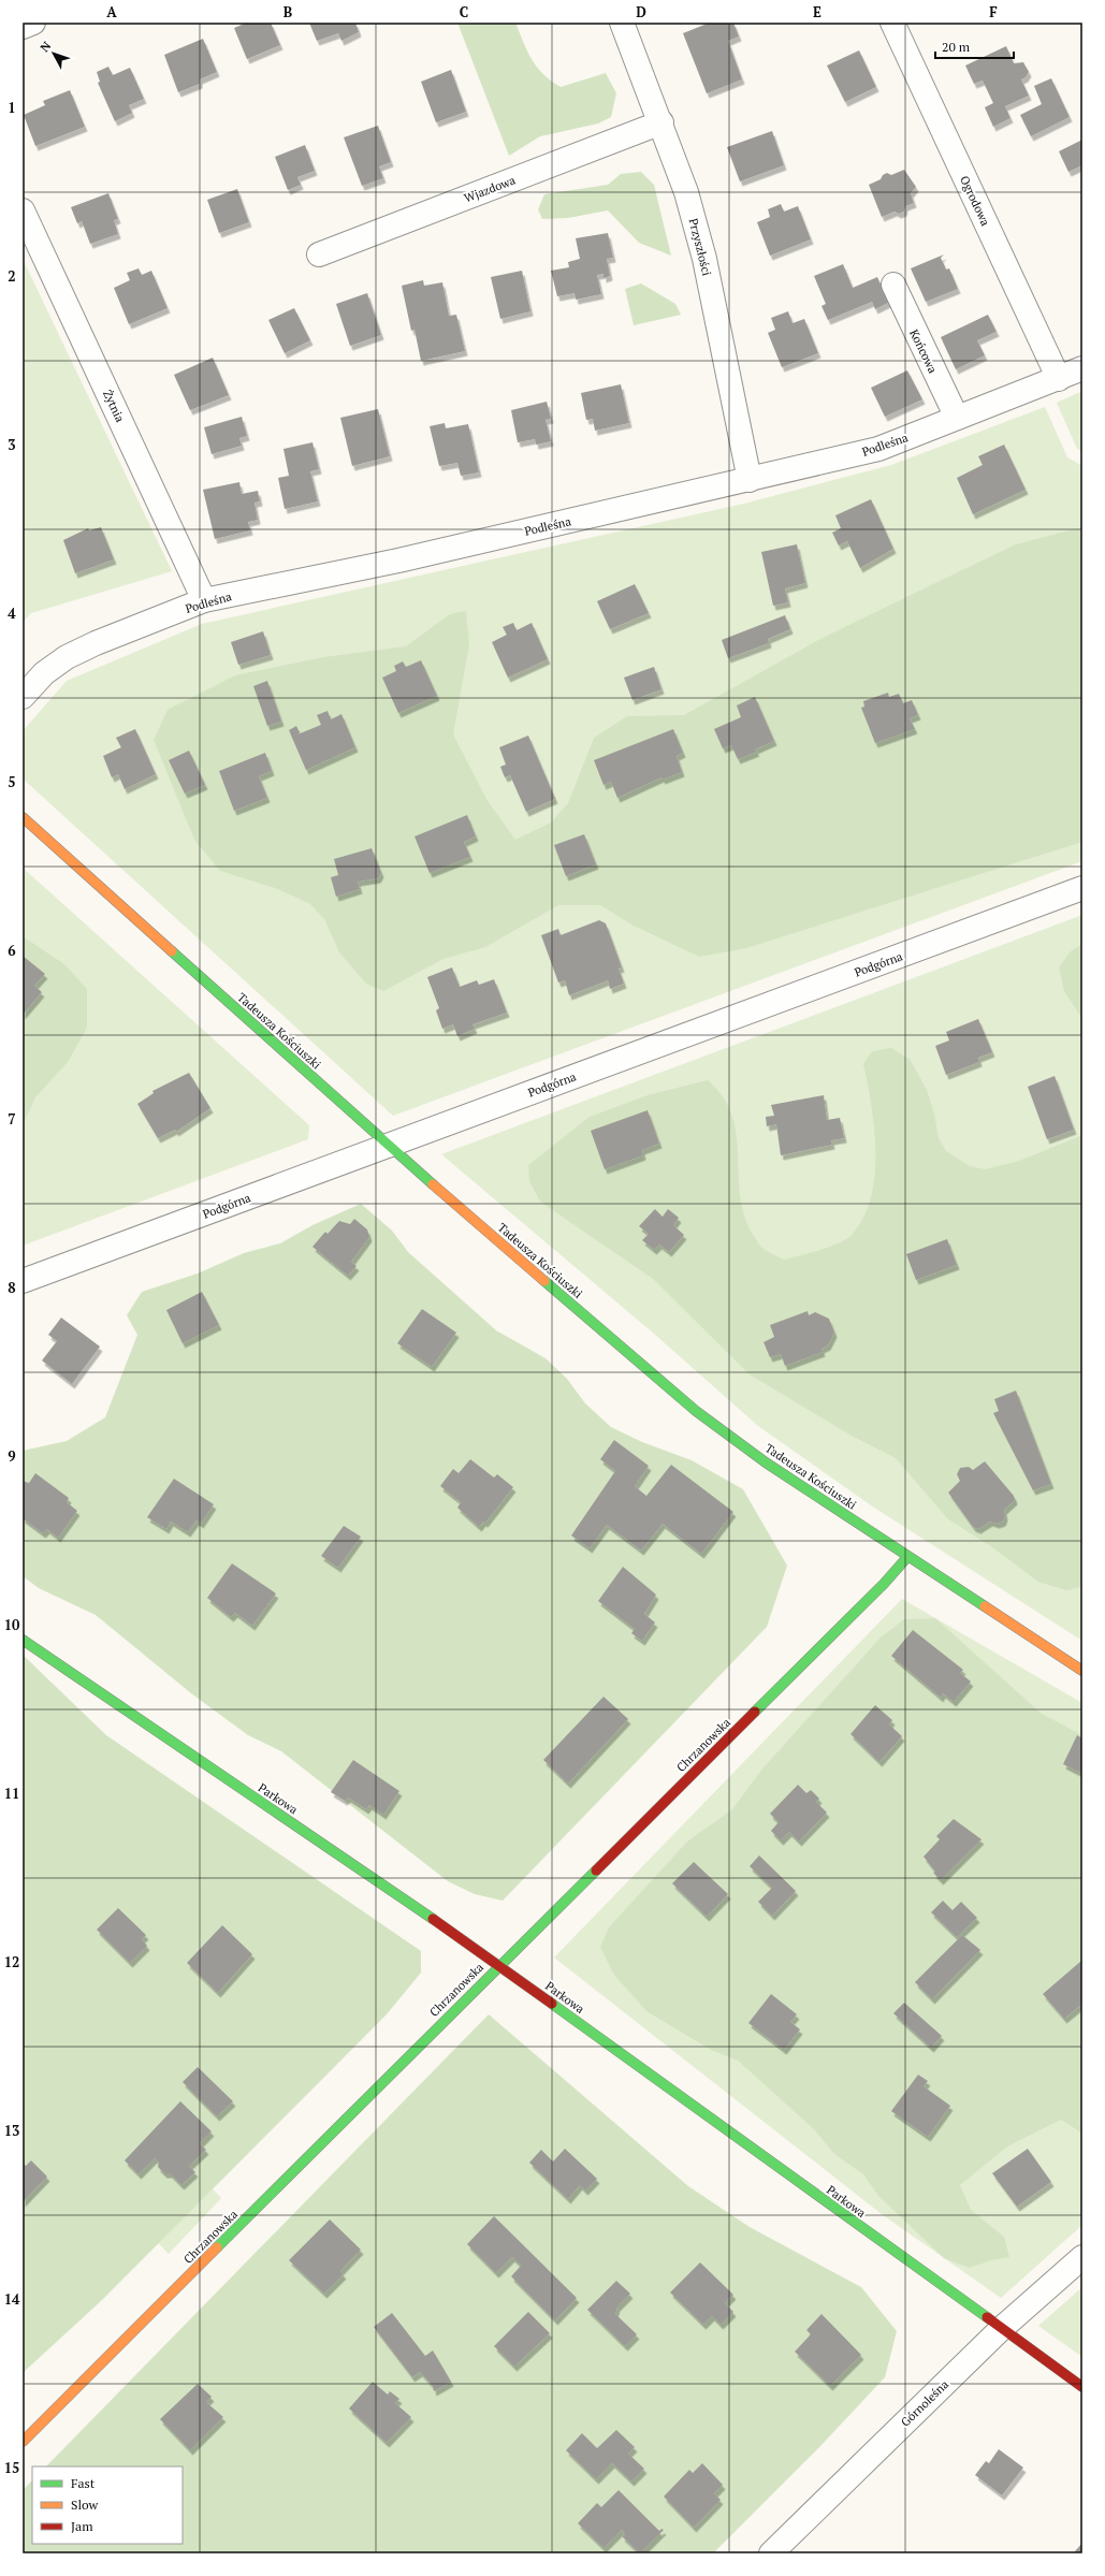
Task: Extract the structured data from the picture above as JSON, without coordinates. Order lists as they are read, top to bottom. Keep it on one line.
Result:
{"streets":{"street":["Wjazdowa","Ogrodowa","Przyszłości","Końcowa","Żytnia","Podleśna","Podgórna","Tadeusza Kościuszki","Chrzanowska","Parkowa","Górnoleśna"]},"crossings":[["Wjazdowa","Przyszłości"],["Ogrodowa","Podleśna"],["Przyszłości","Podleśna"],["Końcowa","Podleśna"],["Żytnia","Podleśna"],["Podgórna","Tadeusza Kościuszki"],["Tadeusza Kościuszki","Chrzanowska"],["Chrzanowska","Parkowa"],["Parkowa","Górnoleśna"]],"legend":["Fast","Slow","Jam"],"scale_bar":"20 m","north":"top left","grid":{"columns":["A","B","C","D","E","F"],"rows":["1","2","3","4","5","6","7","8","9","10","11","12","13","14","15"]}}
